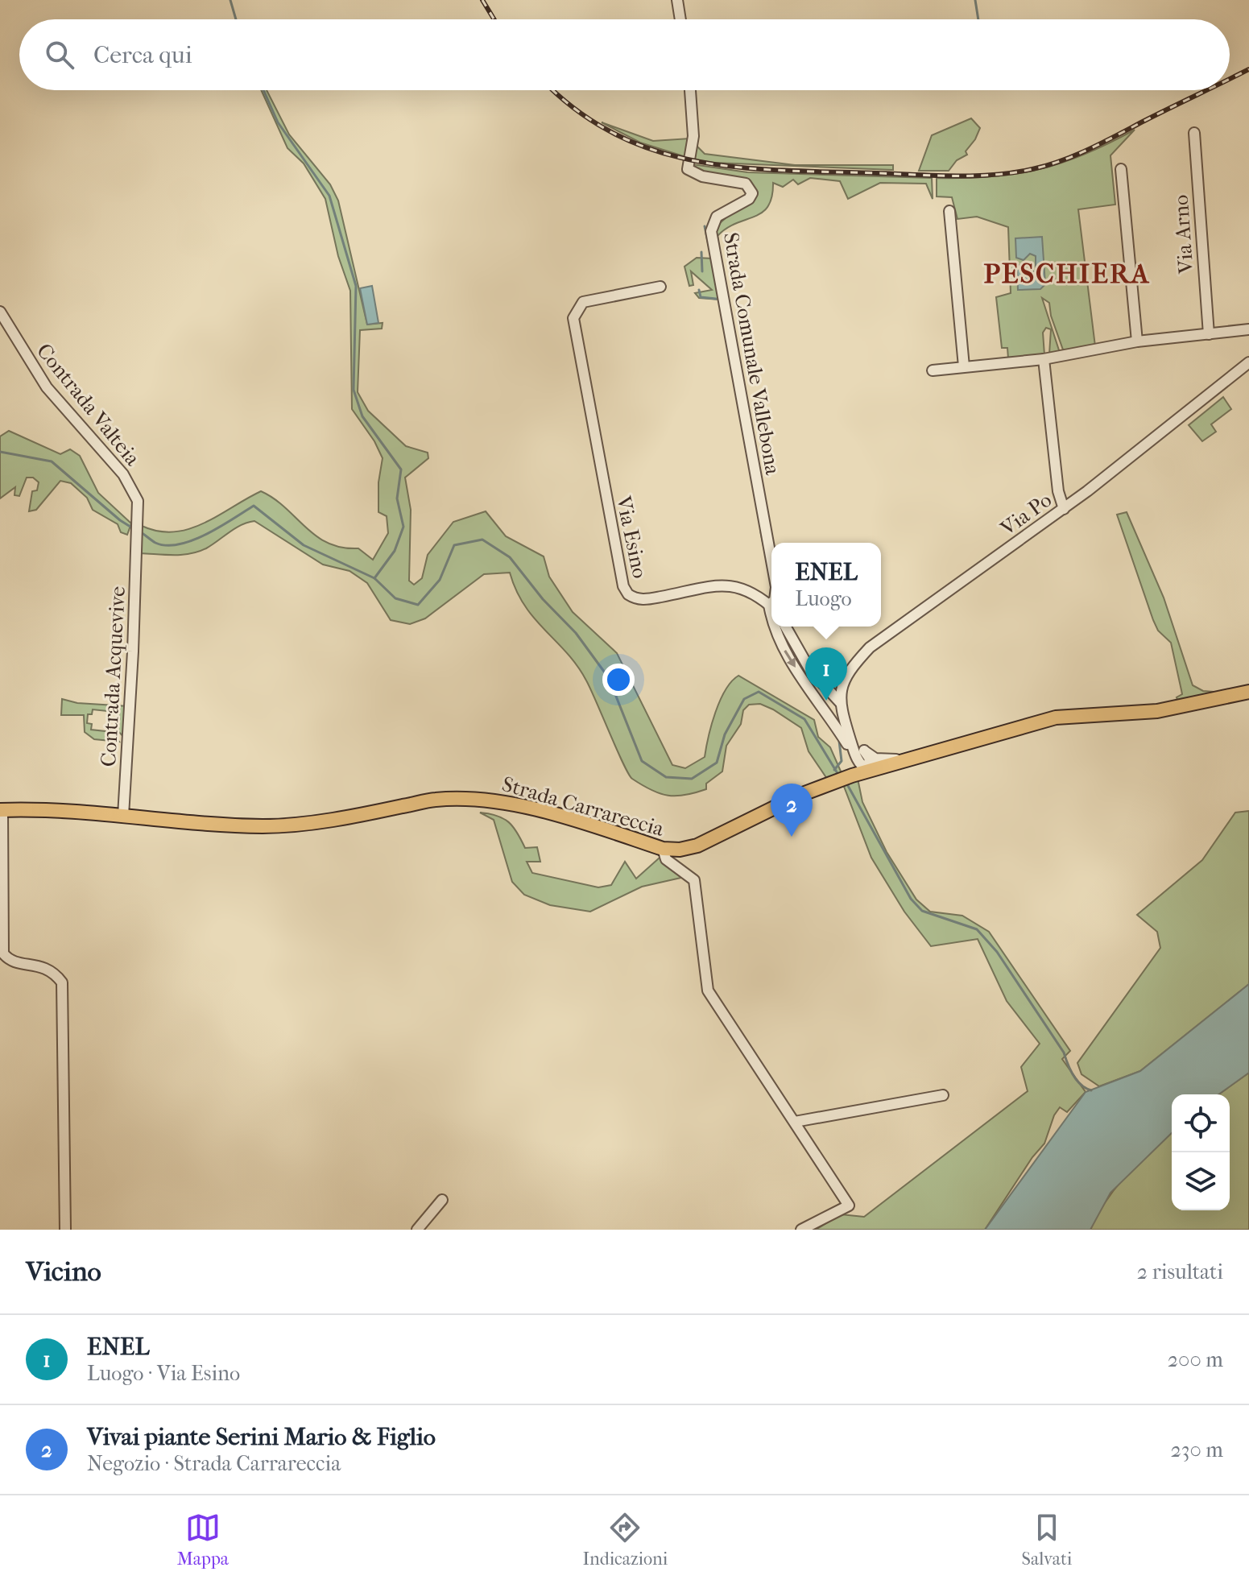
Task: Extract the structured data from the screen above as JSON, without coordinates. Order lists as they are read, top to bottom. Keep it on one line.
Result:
{"streets":{"main road":["Strada Carrareccia"],"street":["Via Arno","Strada Comunale Vallebona","Contrada Valteia","Via Po","Via Esino","Contrada Acquevive"]},"crossings":[["Contrada Valteia","Contrada Acquevive"],["Contrada Acquevive","Strada Carrareccia"]],"districts":["PESCHIERA"],"page":{"search":"Cerca qui","popup":["ENEL","Luogo"],"pins":["1","2"],"heading":["Vicino","2 risultati"],"list":[{"mark":"1","name":"ENEL","note":"Luogo · Via Esino","value":"200 m"},{"mark":"2","name":"Vivai piante Serini Mario & Figlio","note":"Negozio · Strada Carrareccia","value":"230 m"}],"nav":["Mappa","Indicazioni","Salvati"]}}
